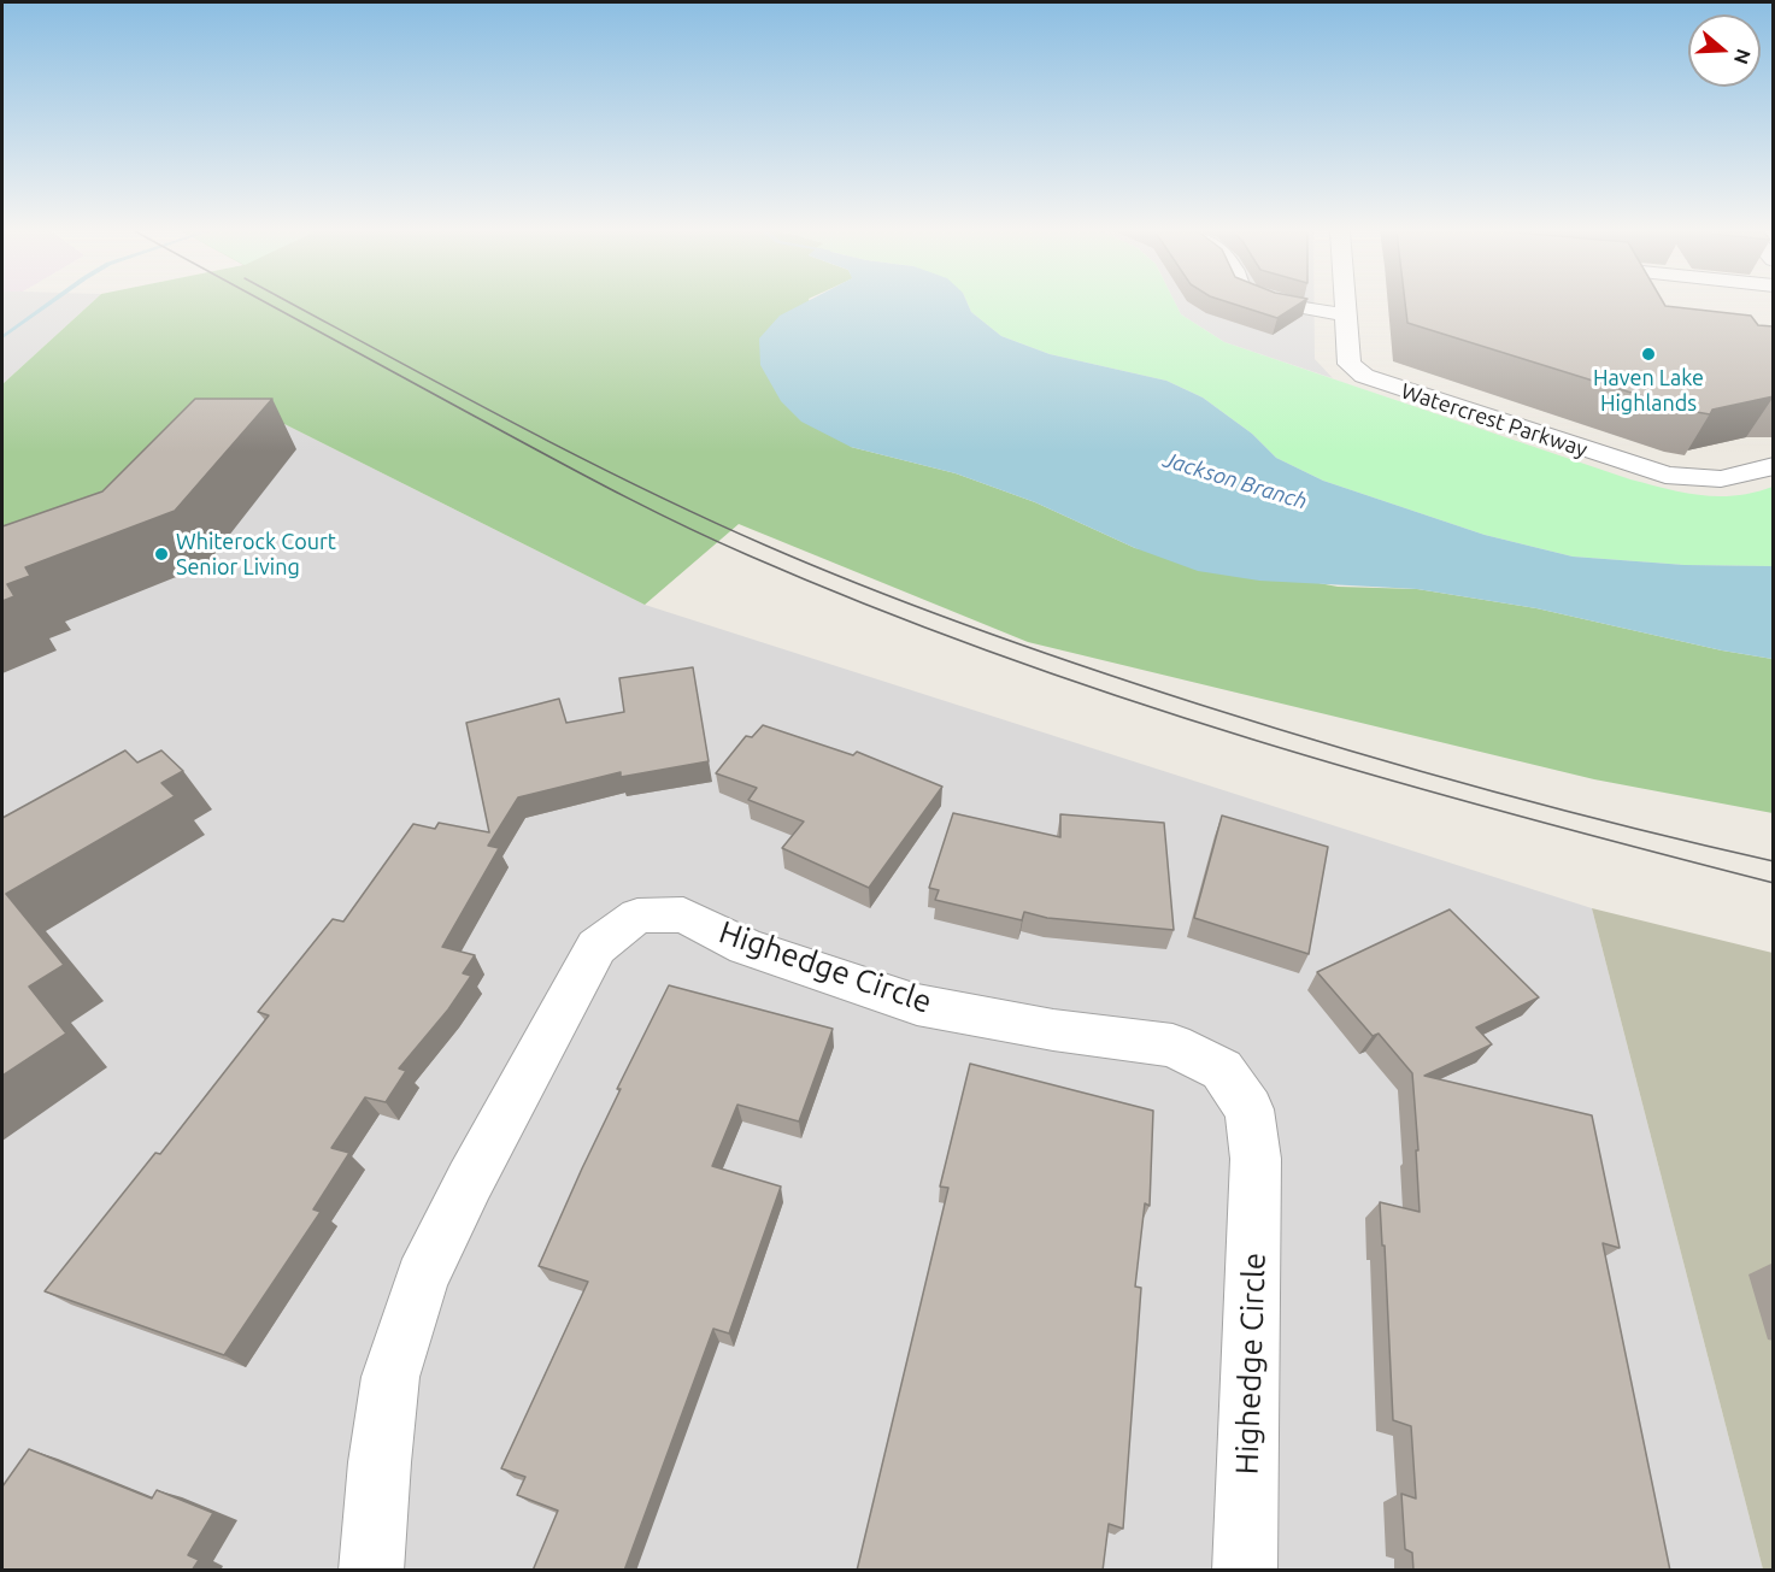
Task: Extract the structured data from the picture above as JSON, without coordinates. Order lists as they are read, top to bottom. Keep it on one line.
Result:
{"streets":{"street":["Watercrest Parkway","Highedge Circle"]},"water":["Jackson Branch"],"places":["Haven Lake Highlands","Whiterock Court Senior Living"],"north":"right"}
